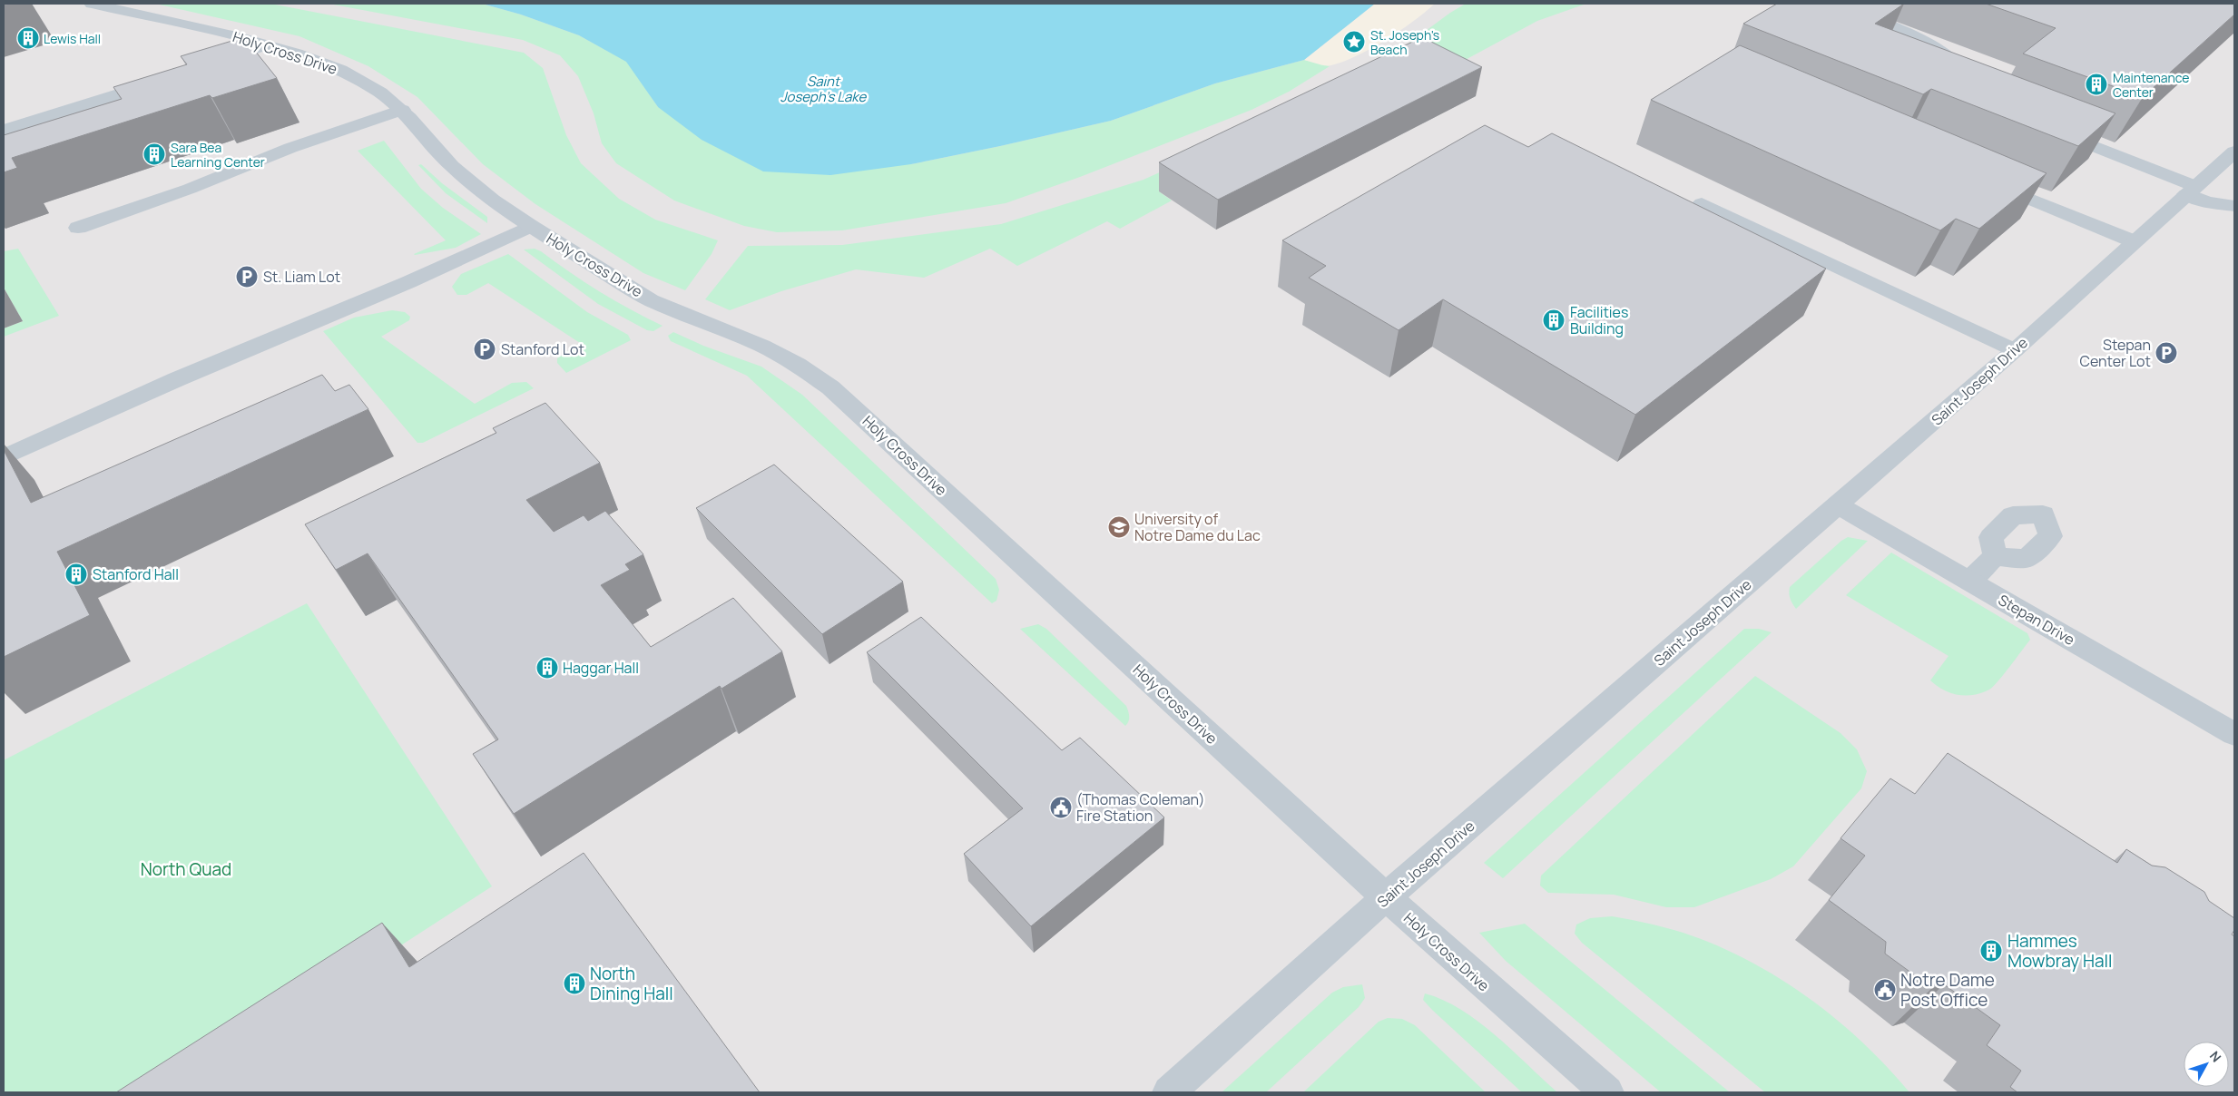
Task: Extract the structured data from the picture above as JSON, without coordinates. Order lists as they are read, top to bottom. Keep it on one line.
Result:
{"streets":{"street":["Holy Cross Drive","Saint Joseph Drive","Stepan Drive"]},"crossings":[["Holy Cross Drive","Saint Joseph Drive"],["Saint Joseph Drive","Stepan Drive"]],"water":["Saint Joseph's Lake"],"parks":["North Quad"],"places":{"building":["Lewis Hall","Maintenance Center","Sara Bea Learning Center","Facilities Building","Stanford Hall","Haggar Hall","Hammes Mowbray Hall","North Dining Hall"],"place":["St. Joseph's Beach"],"parking":["St. Liam Lot","Stanford Lot","Stepan Center Lot"],"school or university":["University of Notre Dame du Lac"],"public building":["(Thomas Coleman) Fire Station","Notre Dame Post Office"]},"north":"top right"}
